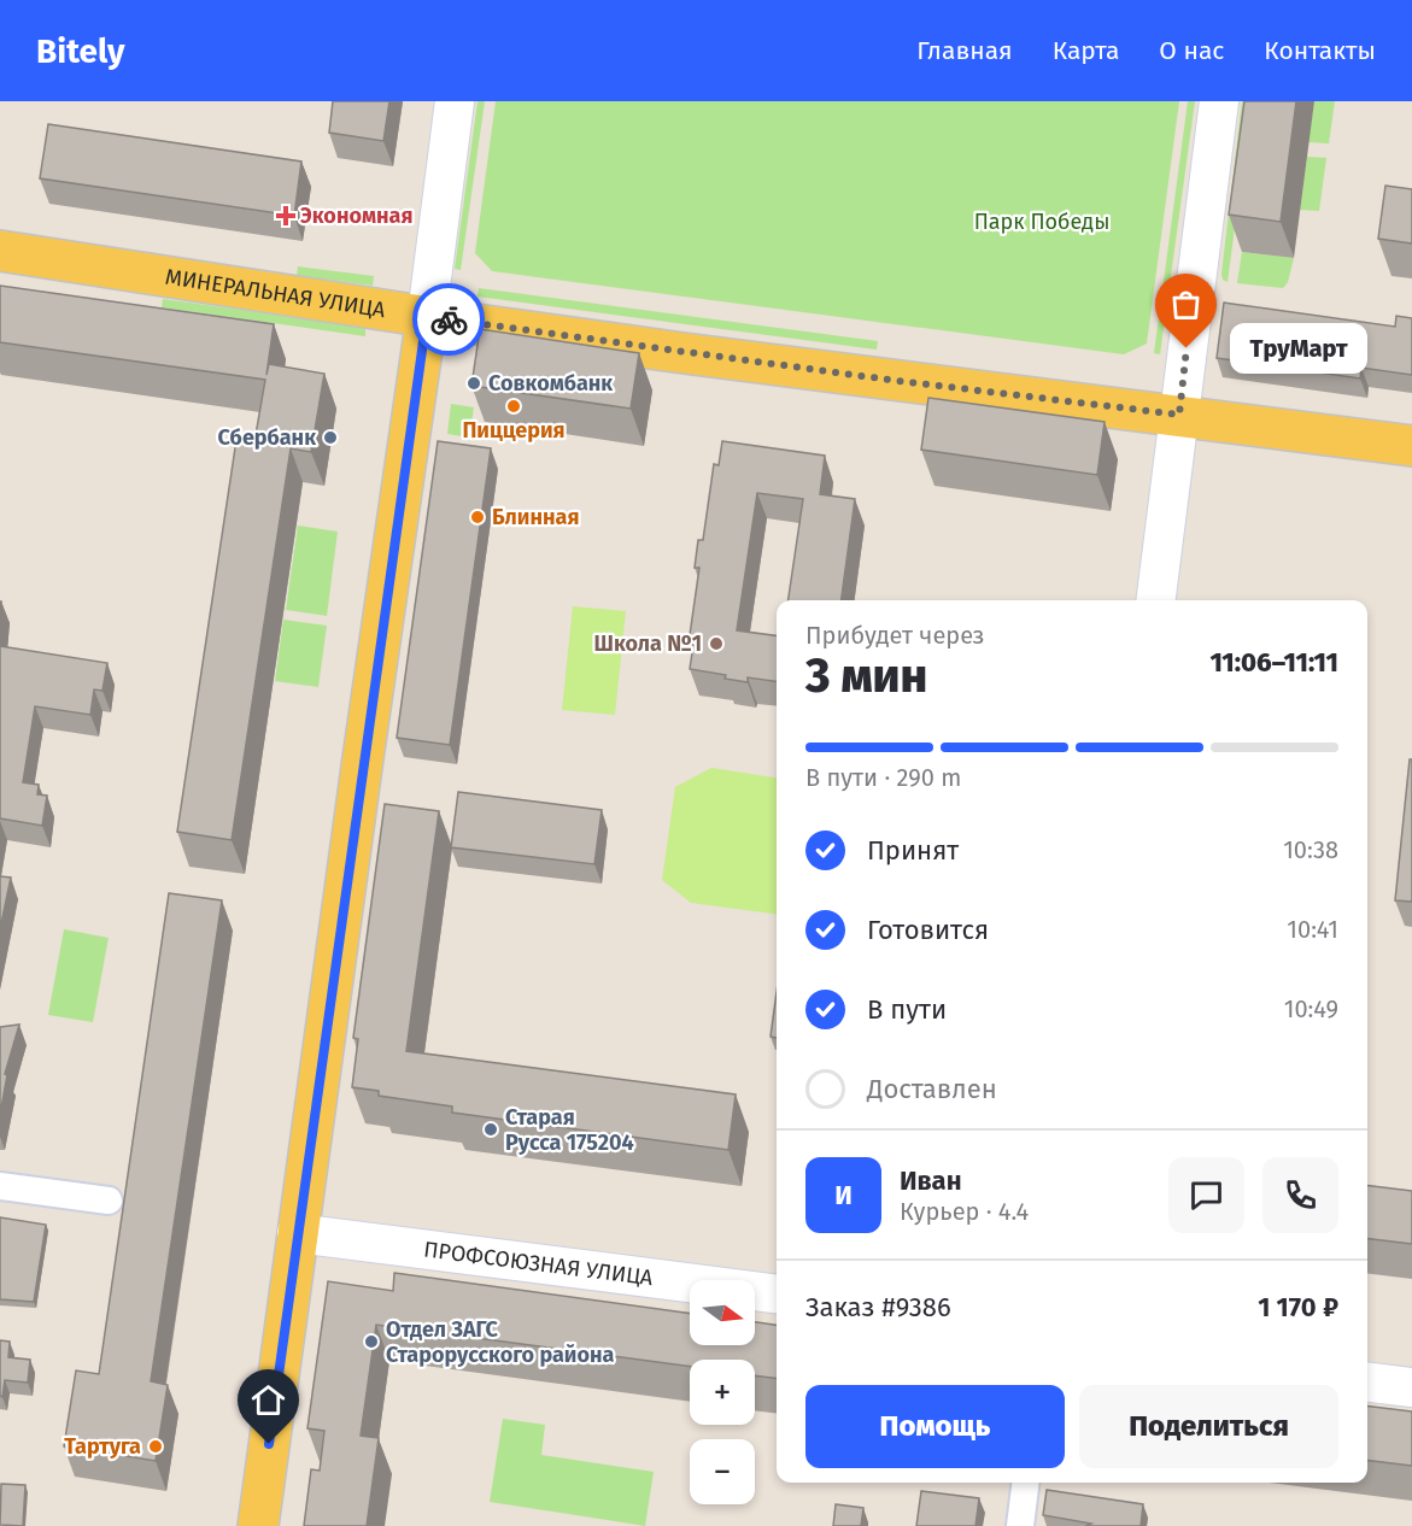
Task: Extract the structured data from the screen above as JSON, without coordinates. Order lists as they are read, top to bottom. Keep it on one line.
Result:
{"streets":{"main road":["МИНЕРАЛЬНАЯ УЛИЦА"],"street":["ПРОФСОЮЗНАЯ УЛИЦА"]},"parks":["Парк Победы"],"places":{"health":["Экономная"],"other":["ТруМарт","Совкомбанк","Пиццерия","Сбербанк","Блинная","Школа №1","Старая Русса 175204","Отдел ЗАГС Старорусского района","Тартуга"]},"north":"right","page":{"header":"Bitely","nav":["Главная","Карта","О нас","Контакты"],"bubble":"ТруМарт","heading":["3 мин","Прибудет через","11:06–11:11"],"panel":["Иван","Курьер · 4.4","Заказ #9386","1 170 ₽"],"bar":"В пути · 290 m","list":[["Принят","10:38"],["Готовится","10:41"],["В пути","10:49"],"Доставлен"],"round":"И","map_buttons":["+","−"],"buttons":["Помощь","Поделиться"]}}
